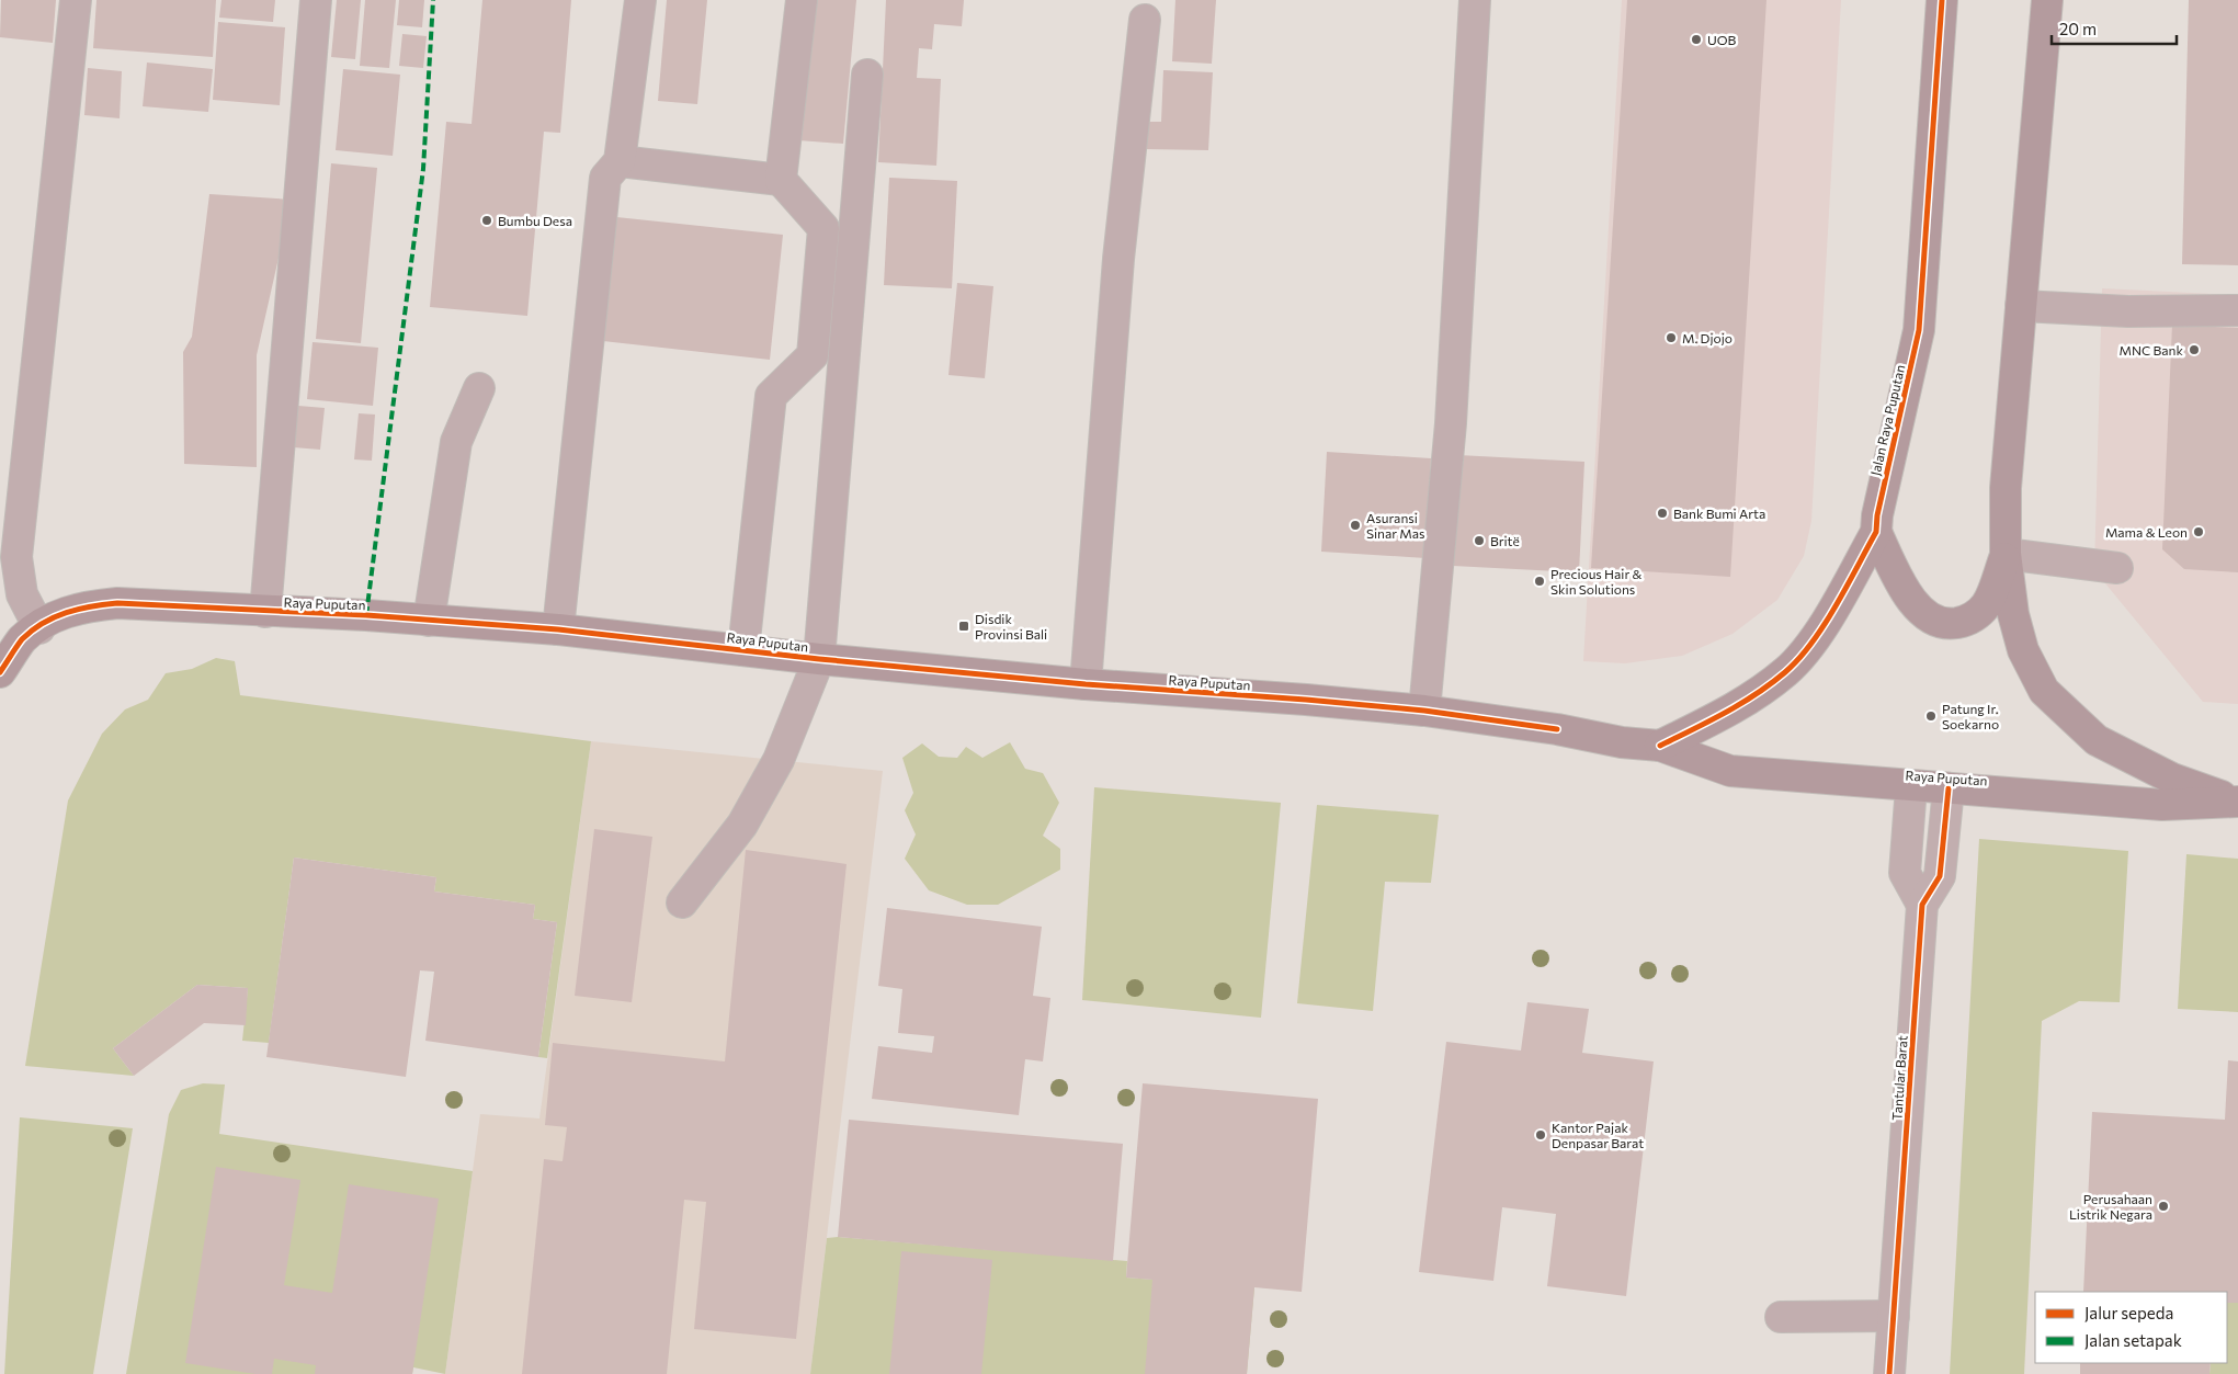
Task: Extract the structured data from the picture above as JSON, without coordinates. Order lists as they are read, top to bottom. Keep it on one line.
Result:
{"streets":{"main road":["Jalan Raya Puputan","Raya Puputan"],"street":["Tantular Barat"]},"crossings":[["Jalan Raya Puputan","Raya Puputan"],["Raya Puputan","Tantular Barat"]],"places":{"other":["UOB","Bumbu Desa","M. Djojo","MNC Bank","Bank Bumi Arta","Asuransi Sinar Mas","Mama & Leon","Britë","Precious Hair & Skin Solutions","Patung Ir. Soekarno","Kantor Pajak Denpasar Barat","Perusahaan Listrik Negara"],"transit":["Disdik Provinsi Bali"]},"legend":["Jalur sepeda","Jalan setapak"],"scale_bar":"20 m"}
